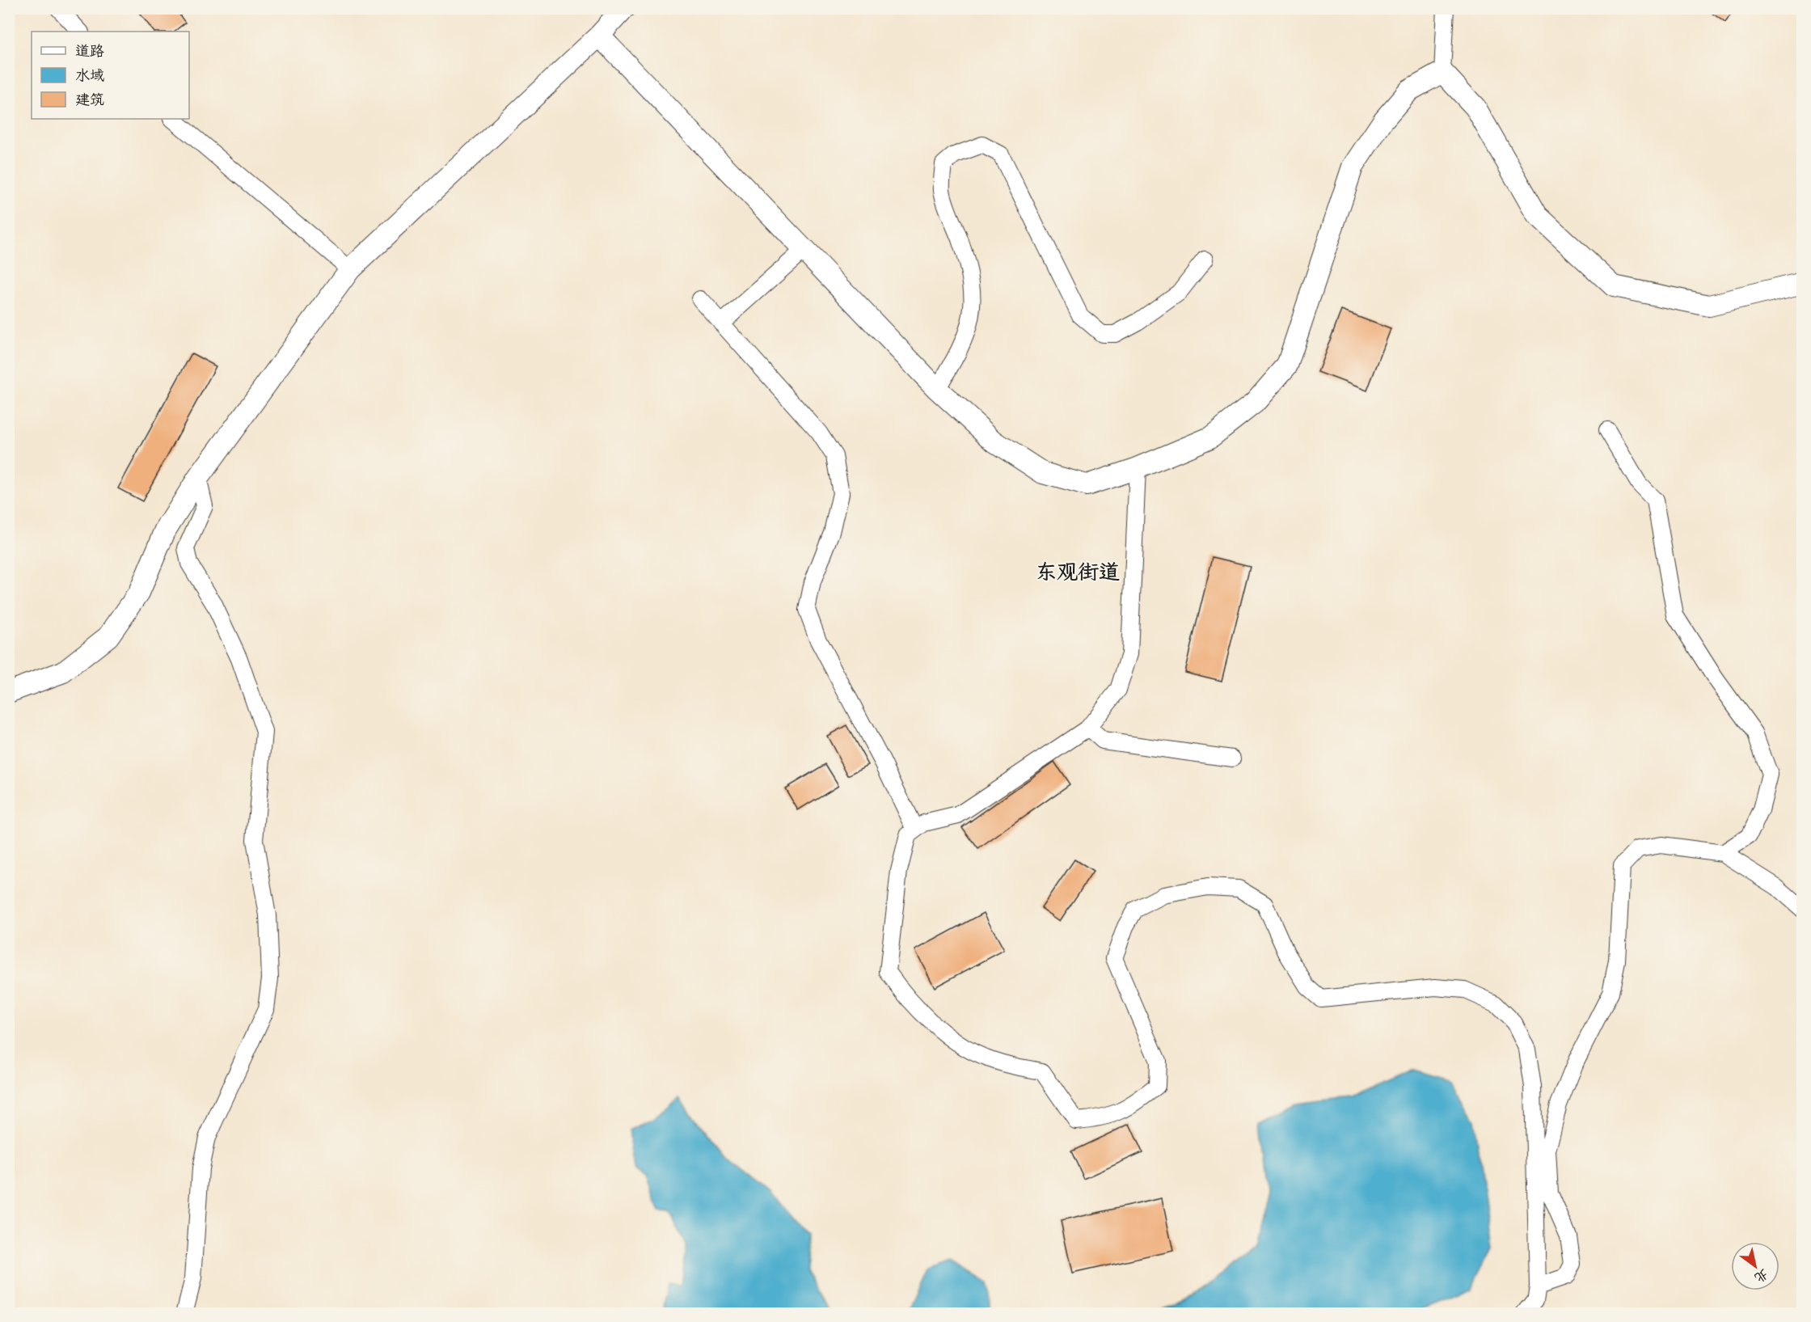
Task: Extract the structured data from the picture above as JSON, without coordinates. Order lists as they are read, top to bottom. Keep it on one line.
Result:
{"districts":["东观街道"],"legend":["道路","水域","建筑"],"north":"bottom right"}
